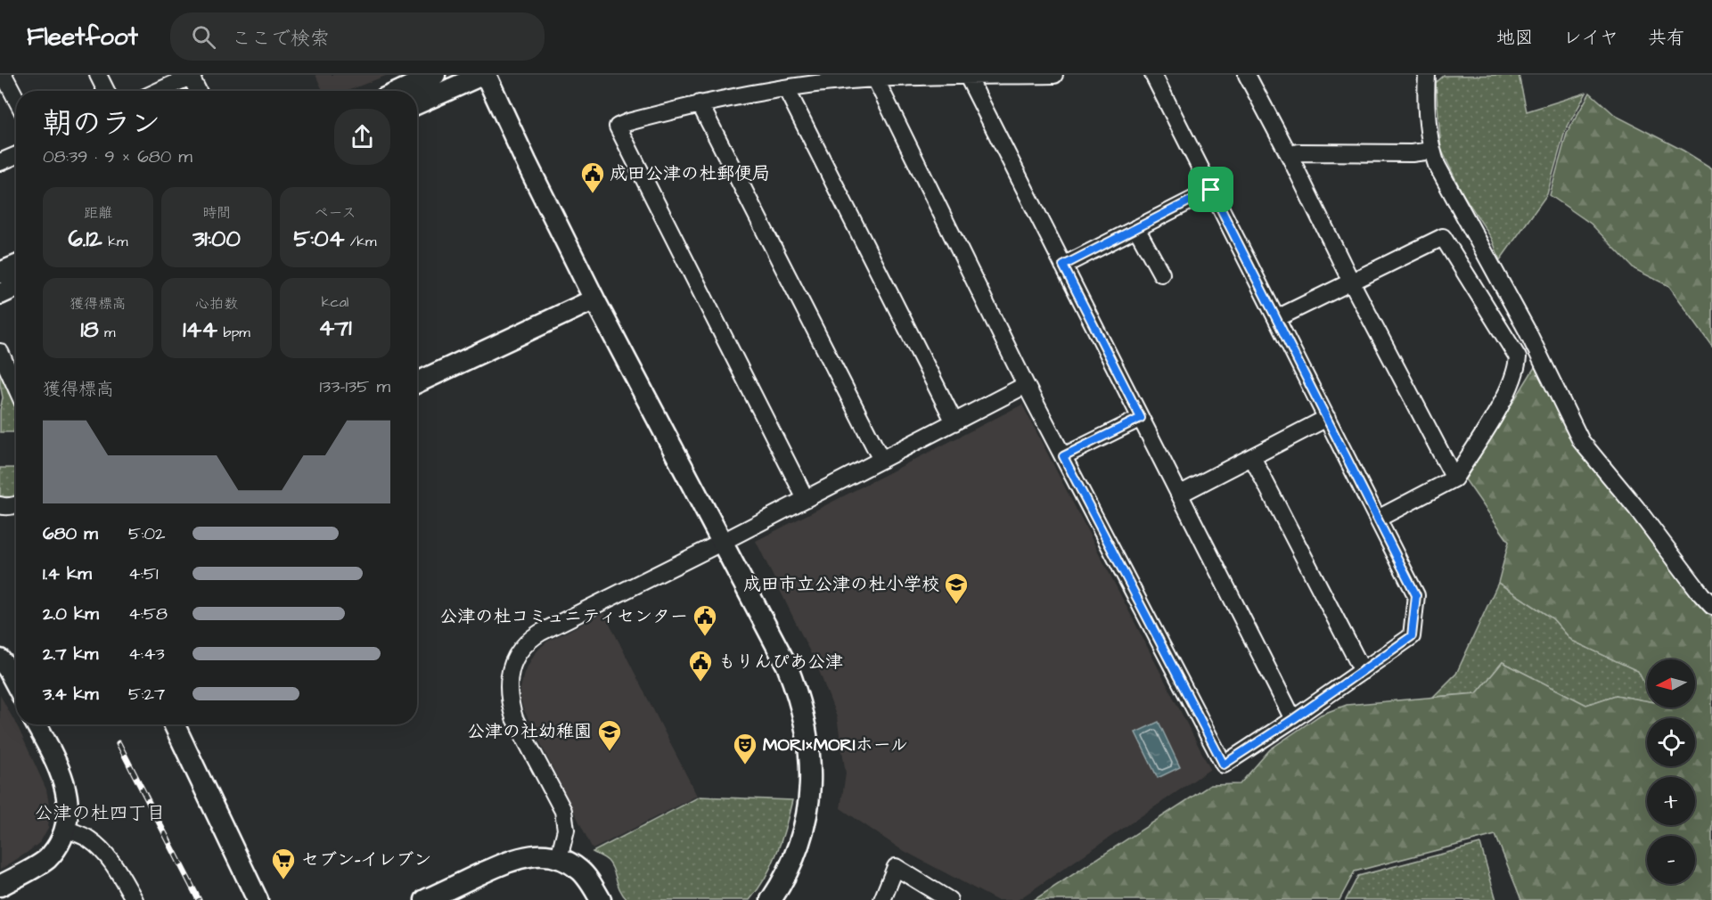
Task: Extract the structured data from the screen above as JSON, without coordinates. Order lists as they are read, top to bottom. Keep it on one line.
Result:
{"districts":["公津の杜四丁目"],"places":{"public building":["成田公津の杜郵便局","公津の杜コミュニティセンター","もりんぴあ公津"],"school or university":["成田市立公津の杜小学校","公津の社幼稚園"],"theatre":["MORI×MORIホール"],"supermarket":["セブン-イレブン"]},"north":"left","page":{"header":"Fleetfoot","search":"ここで検索","nav":["地図","レイヤ","共有"],"heading":["朝のラン","08:39 · 9 × 680 m"],"stats":[["距離","6.12 km"],["時間","31:00"],["ペース","5:04 /km"],["獲得標高","18 m"],["心拍数","144 bpm"],["kcal","471"]],"chart":["獲得標高","133–135 m"],"list":[{"name":"680 m","note":"5:02"},{"name":"1.4 km","note":"4:51"},{"name":"2.0 km","note":"4:58"},{"name":"2.7 km","note":"4:43"},{"name":"3.4 km","note":"5:27"}],"map_buttons":["+","−"]}}
